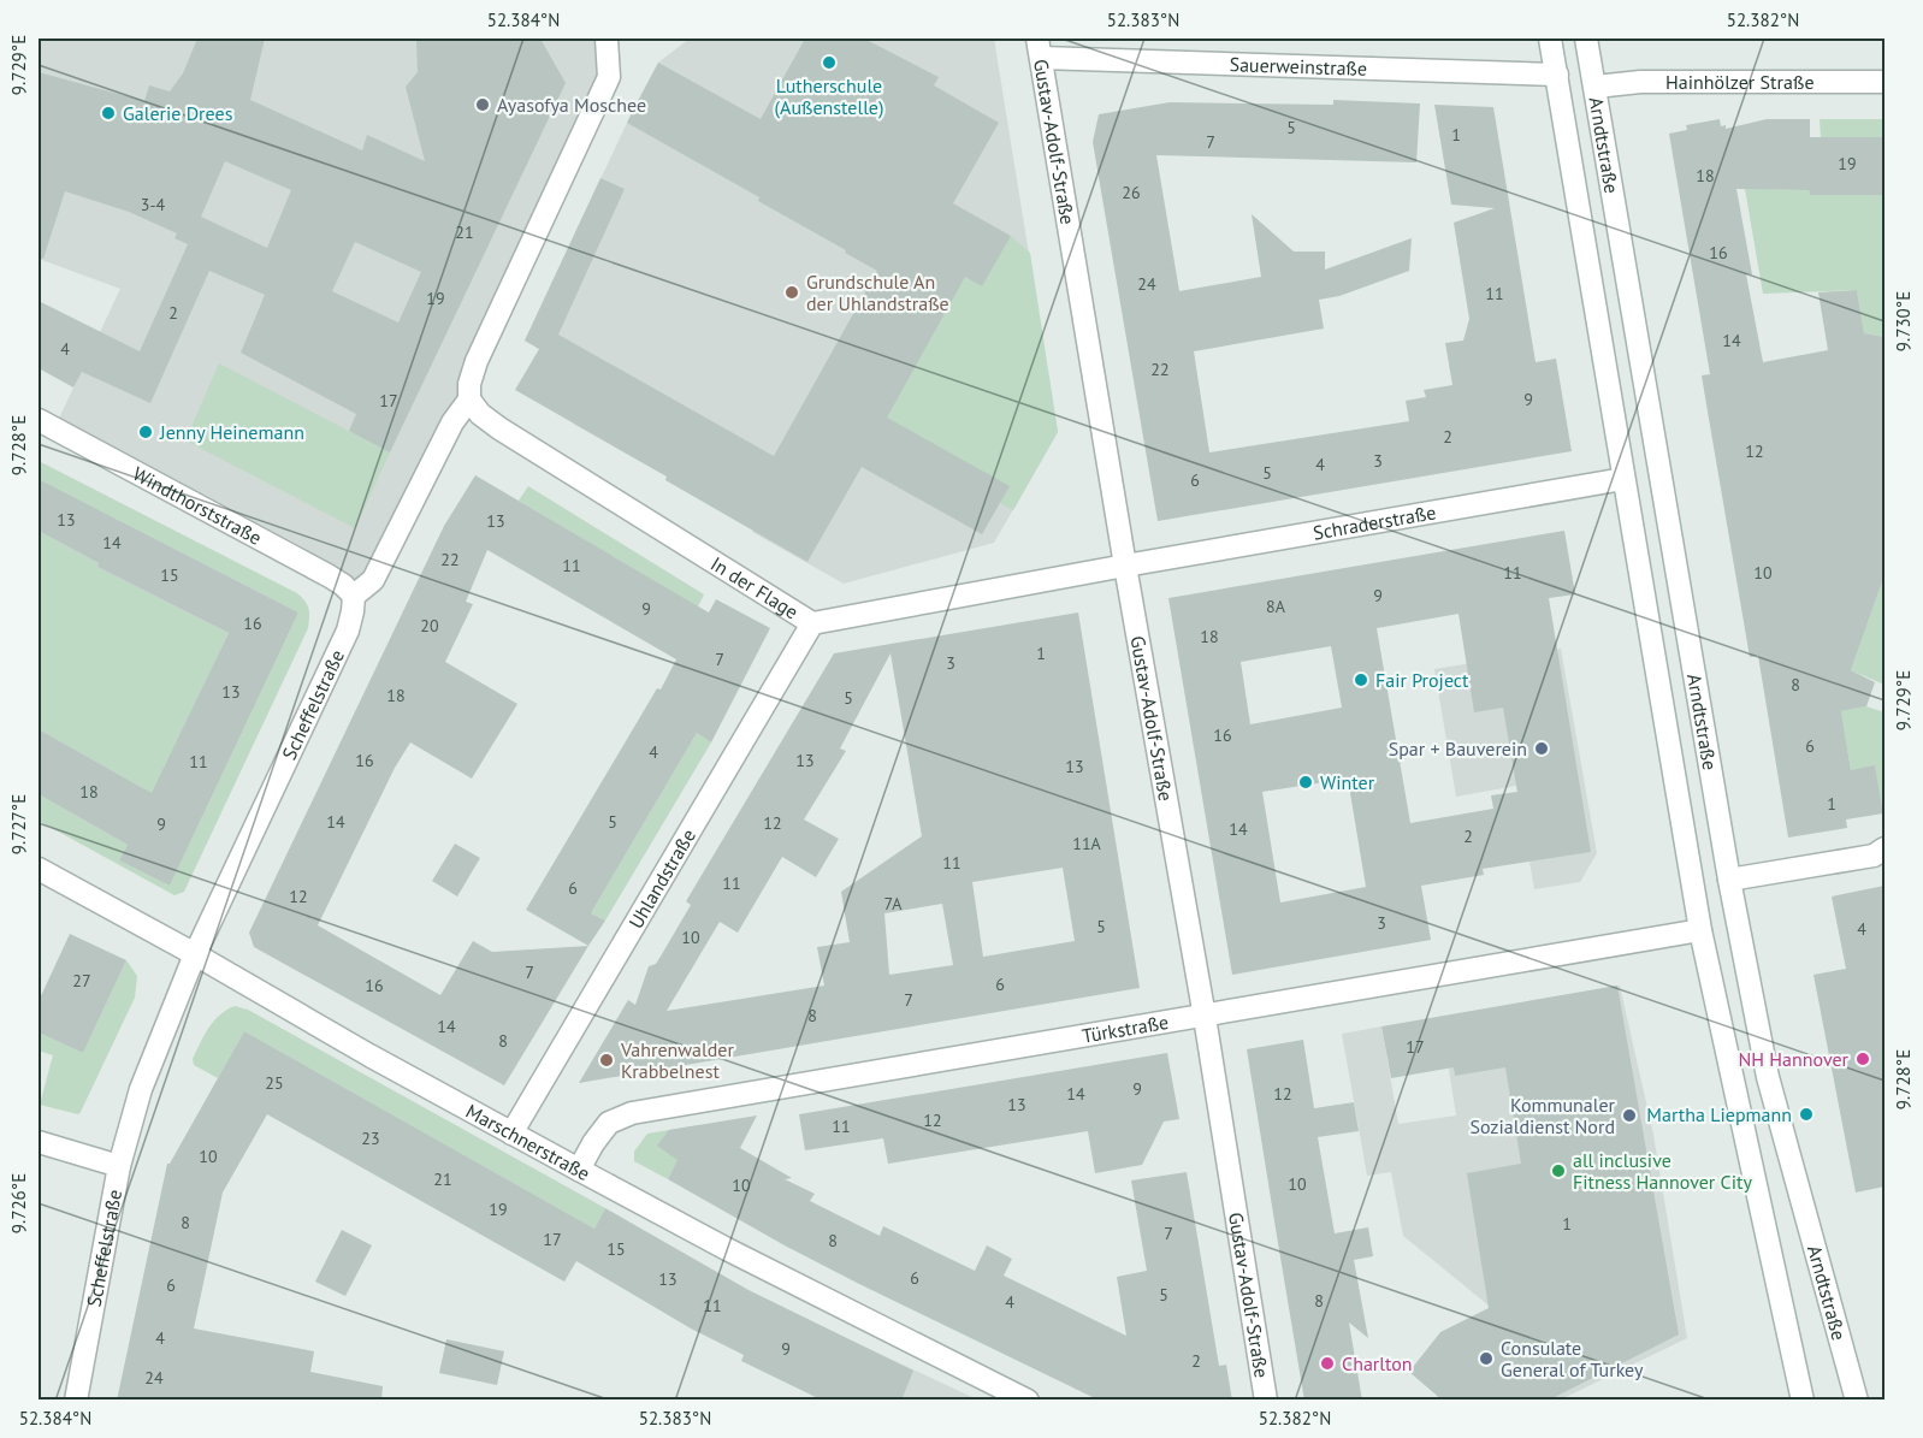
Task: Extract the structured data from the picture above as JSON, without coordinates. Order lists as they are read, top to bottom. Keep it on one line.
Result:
{"streets":{"street":["Sauerweinstraße","Hainhölzer Straße","Gustav-Adolf-Straße","Arndtstraße","Windthorststraße","Schraderstraße","In der Flage","Scheffelstraße","Uhlandstraße","Türkstraße","Marschnerstraße"]},"crossings":[["Sauerweinstraße","Gustav-Adolf-Straße"],["Sauerweinstraße","Arndtstraße"],["Hainhölzer Straße","Arndtstraße"],["Gustav-Adolf-Straße","Schraderstraße"],["Gustav-Adolf-Straße","In der Flage"],["Gustav-Adolf-Straße","Türkstraße"],["Arndtstraße","Schraderstraße"],["Arndtstraße","Türkstraße"],["Windthorststraße","Scheffelstraße"],["Schraderstraße","In der Flage"],["In der Flage","Uhlandstraße"],["Scheffelstraße","Marschnerstraße"],["Uhlandstraße","Marschnerstraße"],["Türkstraße","Marschnerstraße"]],"places":["Lutherschule (Außenstelle)","Ayasofya Moschee","Galerie Drees","Grundschule An der Uhlandstraße","Jenny Heinemann","Fair Project","Spar + Bauverein","Winter","NH Hannover","Vahrenwalder Krabbelnest","Martha Liepmann","Kommunaler Sozialdienst Nord","all inclusive Fitness Hannover City","Consulate General of Turkey","Charlton"],"house_numbers":["5","1","7","19","18","26","3-4","21","16","24","11","19","2","14","4","22","9","17","2","12","3","4","5","6","13","13","14","22","11","11","10","15","9","8A","9","16","20","18","1","7","3","8","13","18","5","16","6","4","16","13","11","13","18","1","14","5","12","9","14","2","11A","11","11","6","12","7A","3","5","4","10","7","27","6","16","7","8","14","8","17","25","9","14","12","13","12","11","23","10","21","10","10","19","8","1","7","17","8","15","6","13","6","5","8","4","11","4","9","2","24"],"coordinates":["52.384°N","52.383°N","52.382°N","9.729°E","9.730°E","9.728°E","9.727°E","9.726°E"]}
